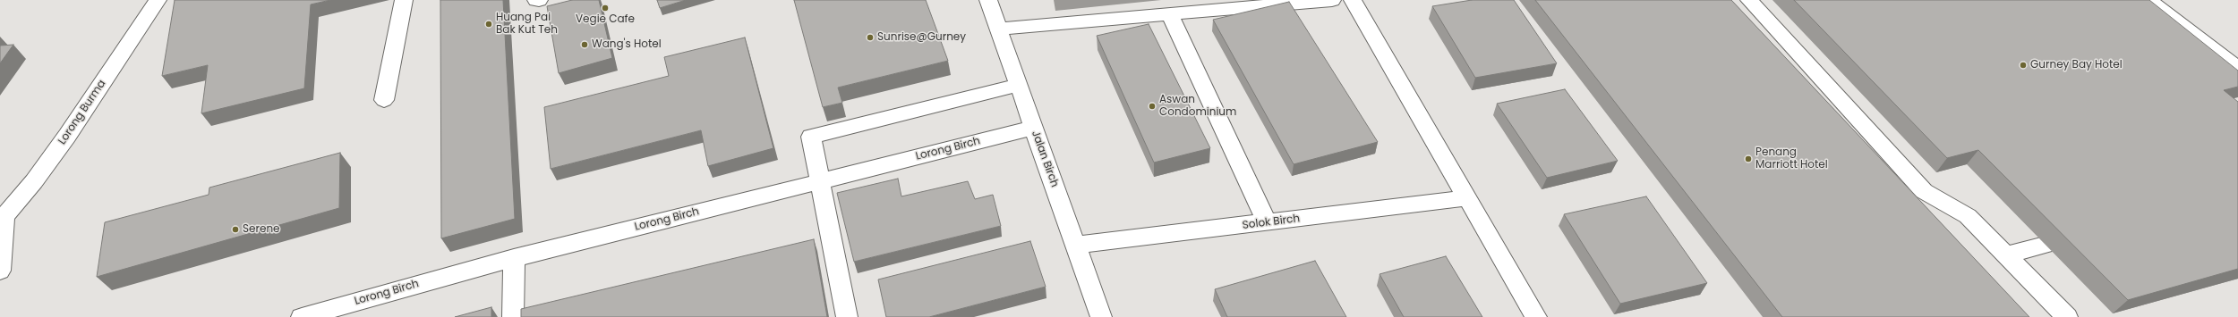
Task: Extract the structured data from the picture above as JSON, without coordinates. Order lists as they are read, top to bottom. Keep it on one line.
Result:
{"streets":{"street":["Lorong Burma","Lorong Birch","Jalan Birch","Solok Birch"]},"crossings":[["Lorong Birch","Jalan Birch"],["Jalan Birch","Solok Birch"]],"places":["Vegie Cafe","Huang Pai Bak Kut Teh","Sunrise@Gurney","Wang's Hotel","Gurney Bay Hotel","Aswan Condominium","Penang Marriott Hotel","Serene"]}
